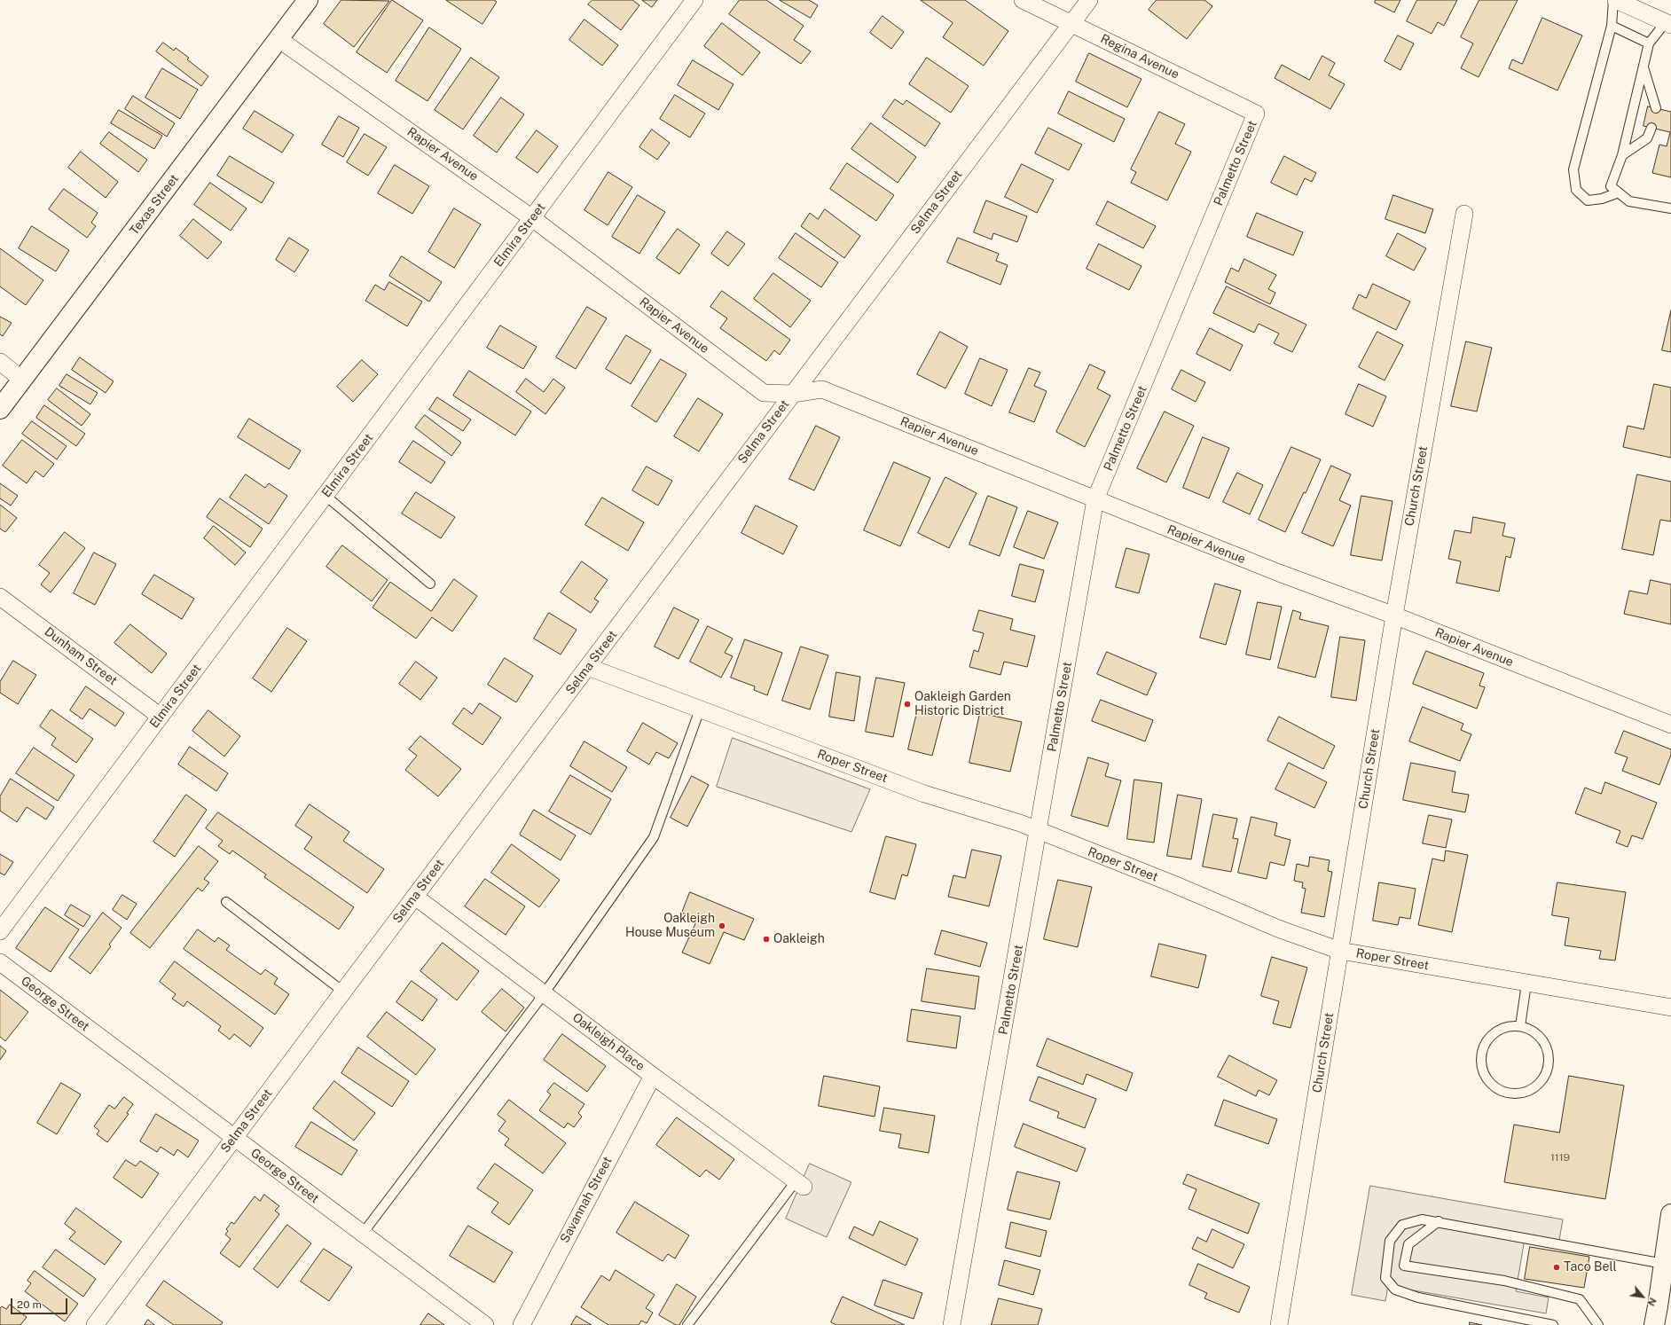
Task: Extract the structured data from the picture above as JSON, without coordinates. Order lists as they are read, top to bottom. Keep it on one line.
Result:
{"streets":{"street":["Regina Avenue","Rapier Avenue","Palmetto Street","Selma Street","Texas Street","Elmira Street","Church Street","Dunham Street","Roper Street","George Street","Oakleigh Place","Savannah Street"]},"crossings":[["Regina Avenue","Palmetto Street"],["Regina Avenue","Selma Street"],["Rapier Avenue","Palmetto Street"],["Rapier Avenue","Selma Street"],["Rapier Avenue","Texas Street"],["Rapier Avenue","Elmira Street"],["Rapier Avenue","Church Street"],["Palmetto Street","Roper Street"],["Selma Street","Roper Street"],["Selma Street","George Street"],["Selma Street","Oakleigh Place"],["Elmira Street","Dunham Street"],["Church Street","Roper Street"],["Oakleigh Place","Savannah Street"]],"places":["Oakleigh Garden Historic District","Oakleigh House Museum","Oakleigh","Taco Bell"],"house_numbers":["1119"],"scale_bar":"20 m","north":"bottom right"}
